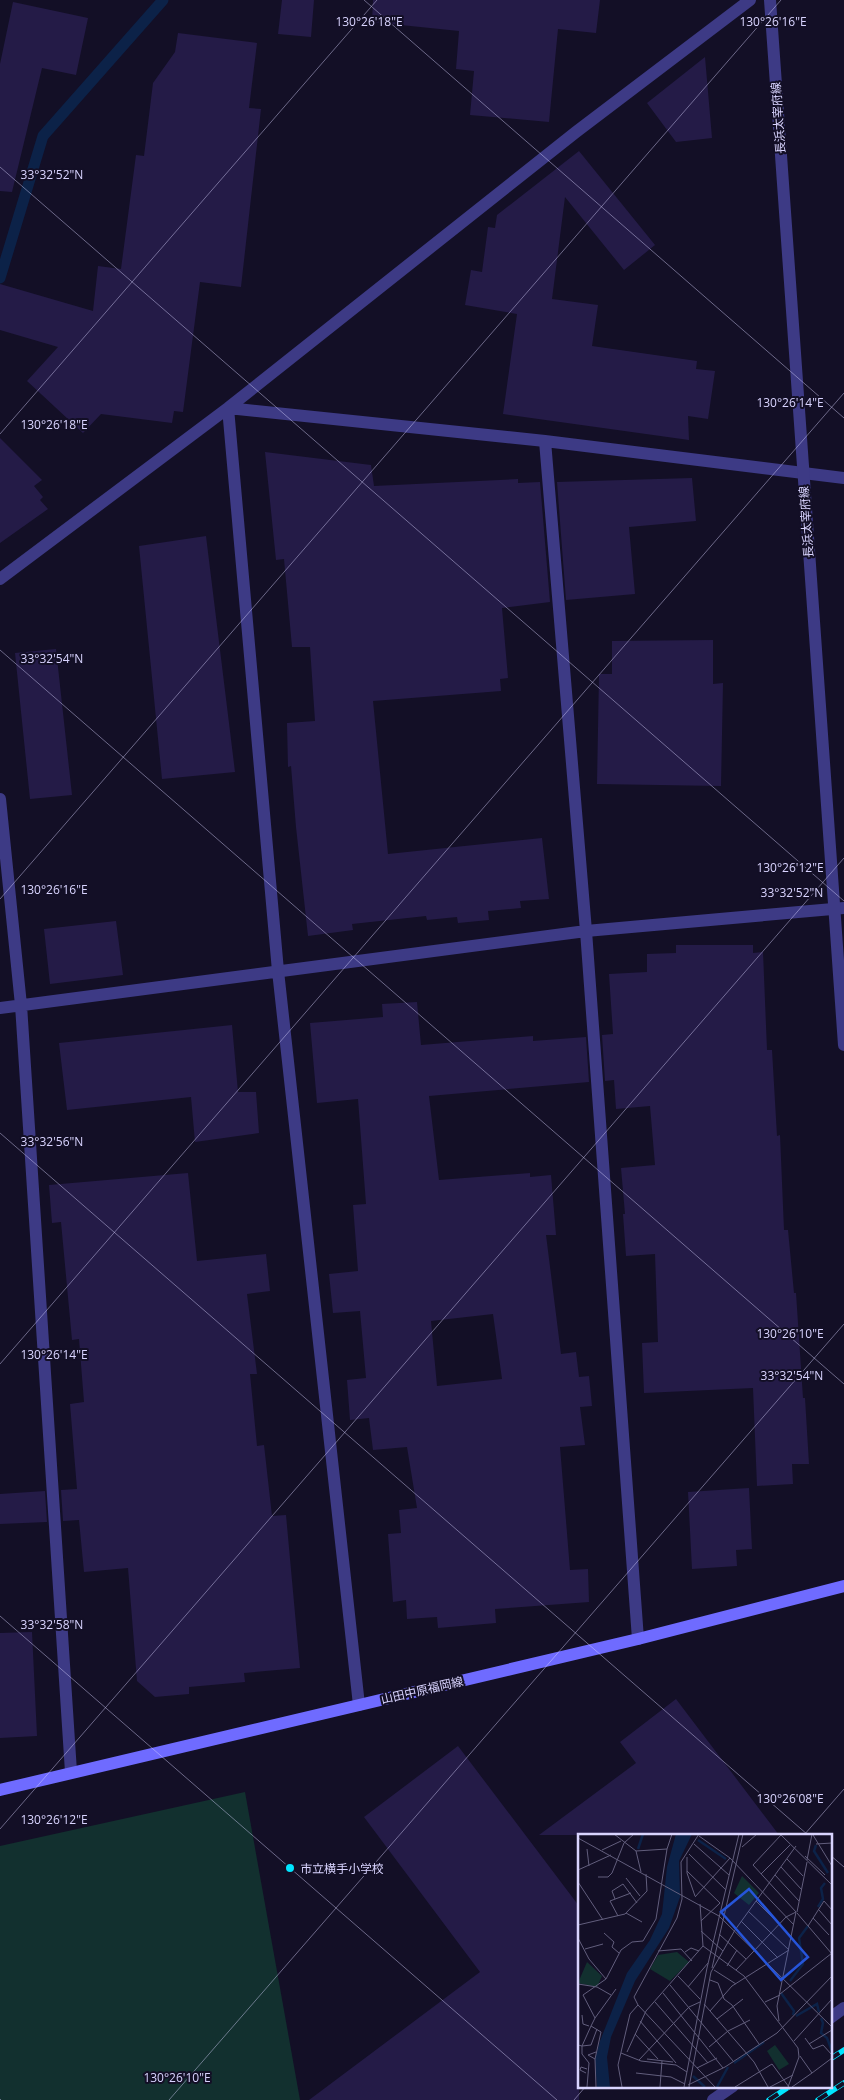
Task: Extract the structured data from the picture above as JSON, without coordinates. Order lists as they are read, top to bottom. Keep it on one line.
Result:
{"streets":{"main road":["山田中原福岡線"],"street":["長浜太宰府線"]},"places":["市立横手小学校"],"coordinates":["130°26'18\"E","130°26'16\"E","33°32'52\"N","130°26'14\"E","33°32'54\"N","130°26'12\"E","33°32'56\"N","130°26'10\"E","33°32'58\"N","130°26'08\"E"]}
